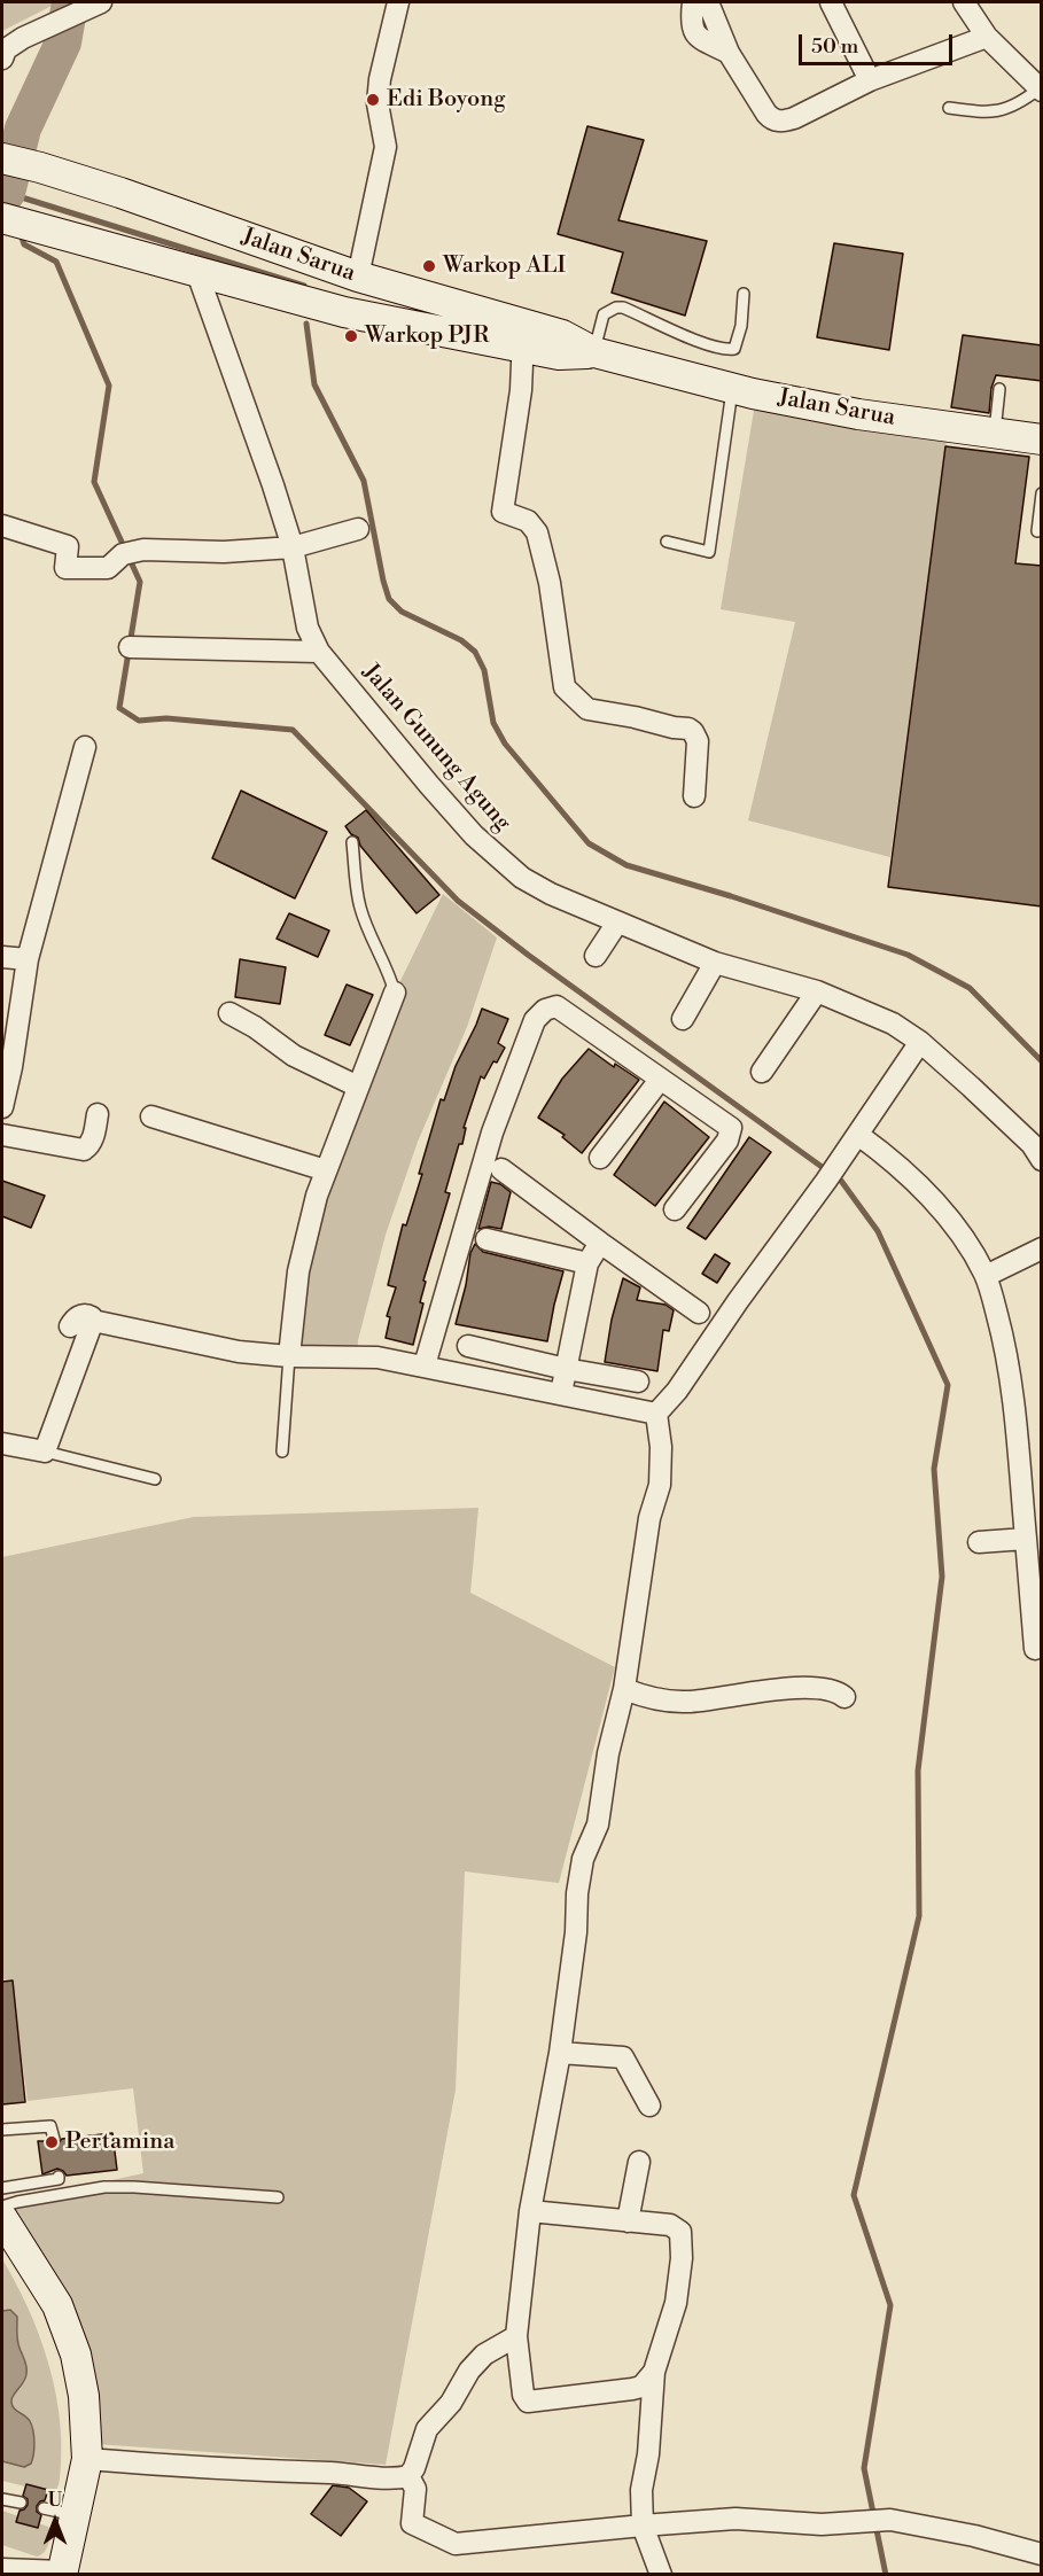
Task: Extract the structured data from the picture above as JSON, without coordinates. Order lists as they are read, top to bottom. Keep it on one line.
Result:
{"streets":{"main road":["Jalan Sarua"],"street":["Jalan Gunung Agung"]},"crossings":[["Jalan Sarua","Jalan Gunung Agung"]],"places":["Edi Boyong","Warkop ALI","Warkop PJR","Pertamina"],"scale_bar":"50 m","north":"top"}
